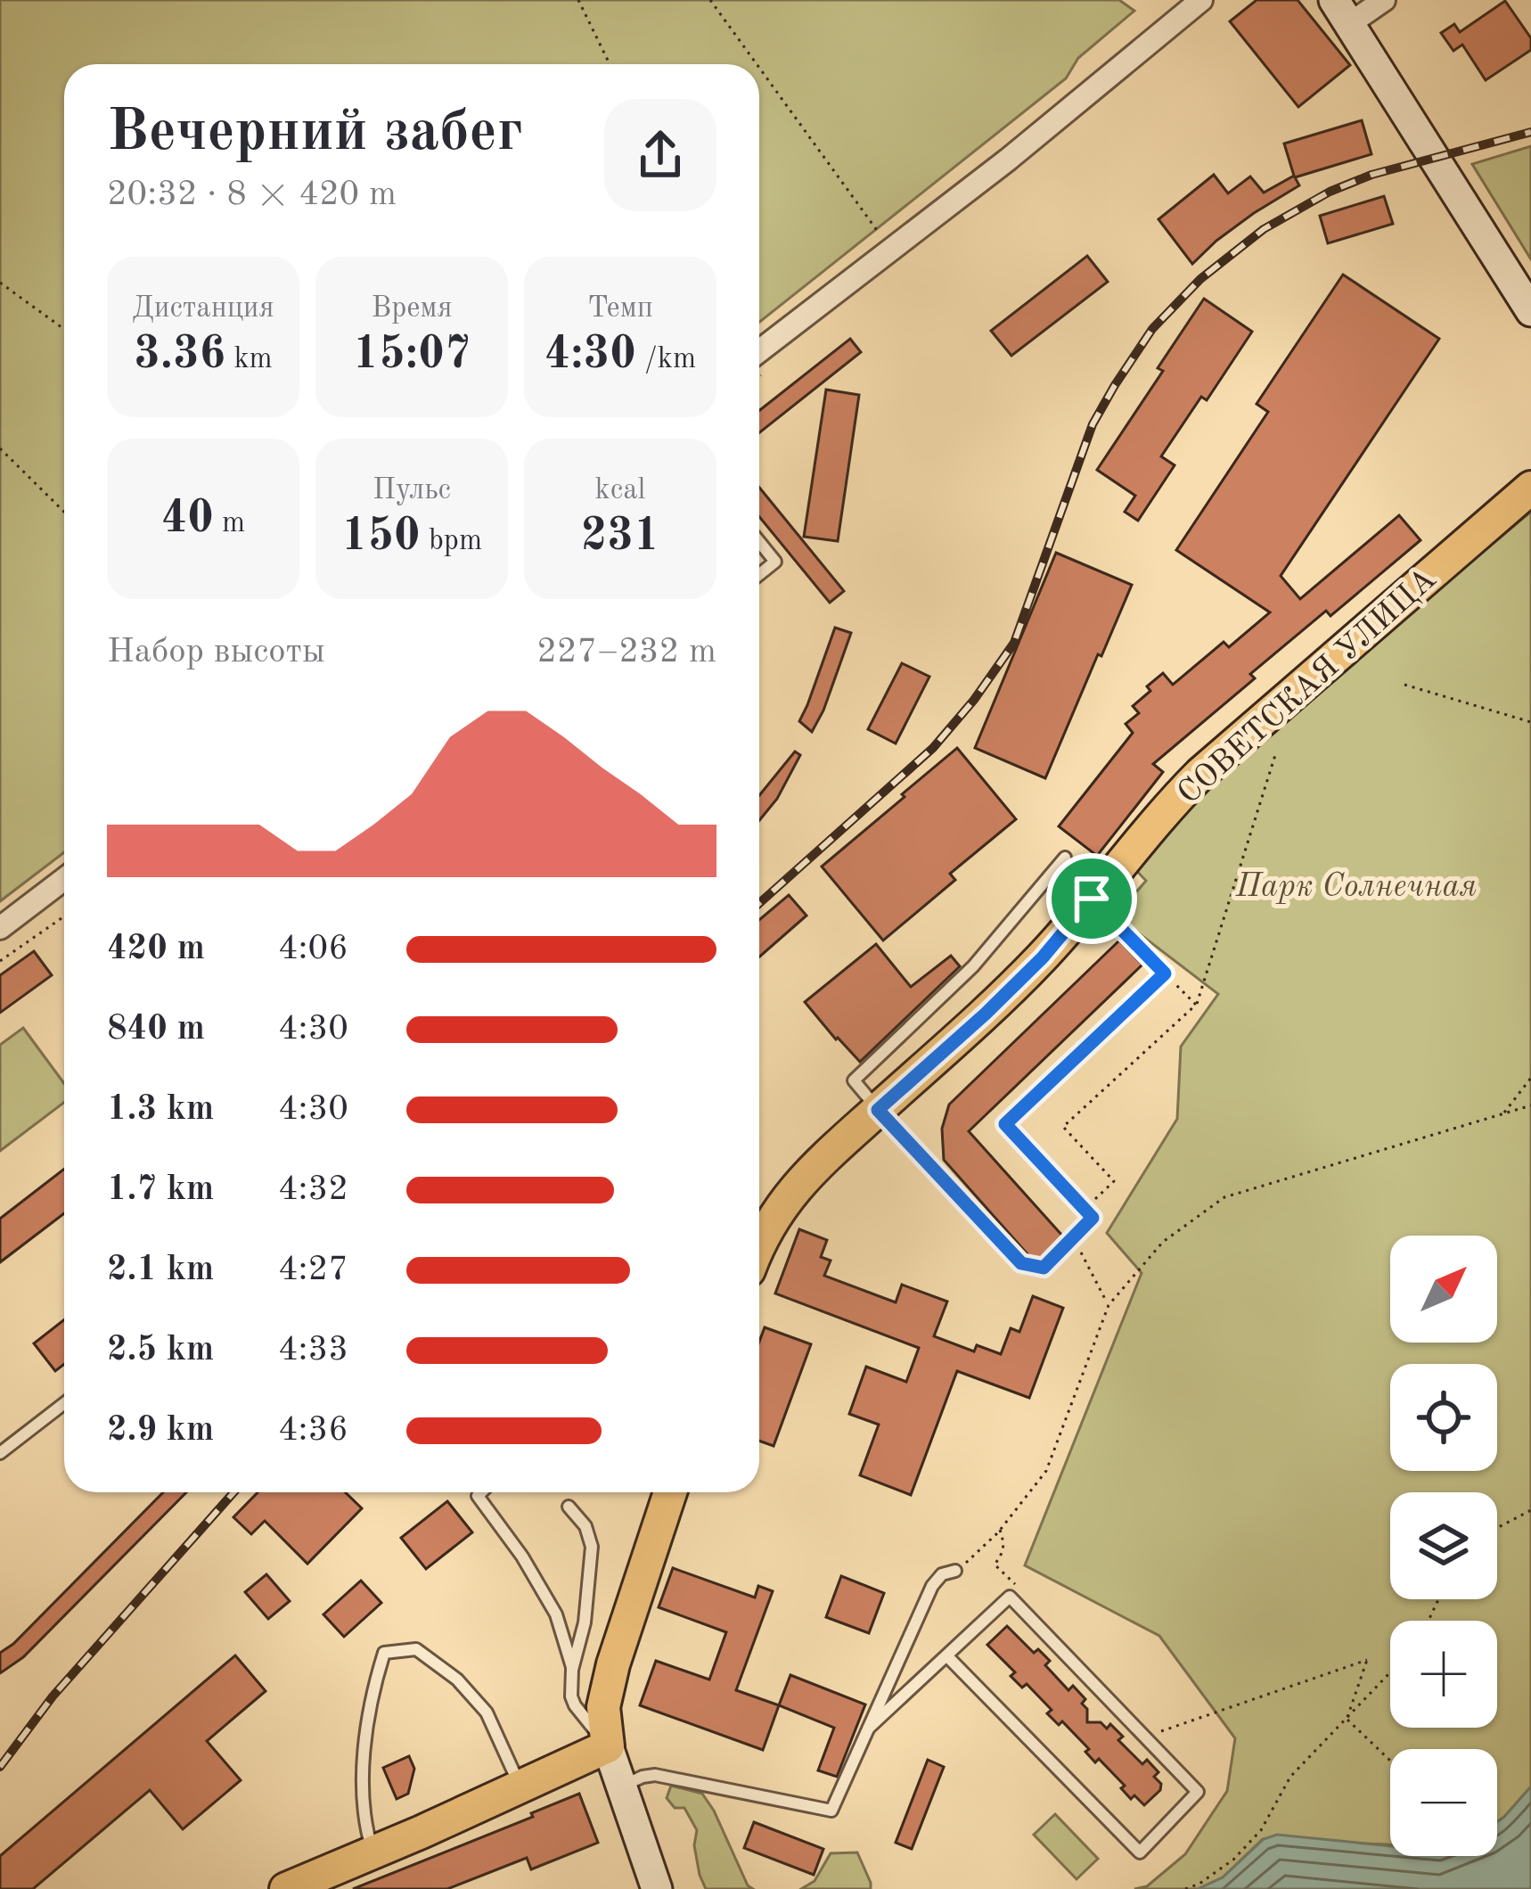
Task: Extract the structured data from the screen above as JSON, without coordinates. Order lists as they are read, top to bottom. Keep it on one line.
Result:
{"streets":{"main road":["СОВЕТСКАЯ УЛИЦА"]},"parks":["Парк Солнечная"],"north":"top right","page":{"heading":["Вечерний забег","20:32 · 8 × 420 m"],"stats":[["Дистанция","3.36 km"],["Время","15:07"],["Темп","4:30 /km"],["40 m"],["Пульс","150 bpm"],["kcal","231"]],"chart":["Набор высоты","227–232 m"],"list":[{"name":"420 m","note":"4:06"},{"name":"840 m","note":"4:30"},{"name":"1.3 km","note":"4:30"},{"name":"1.7 km","note":"4:32"},{"name":"2.1 km","note":"4:27"},{"name":"2.5 km","note":"4:33"},{"name":"2.9 km","note":"4:36"}],"map_buttons":["+","−"]}}
